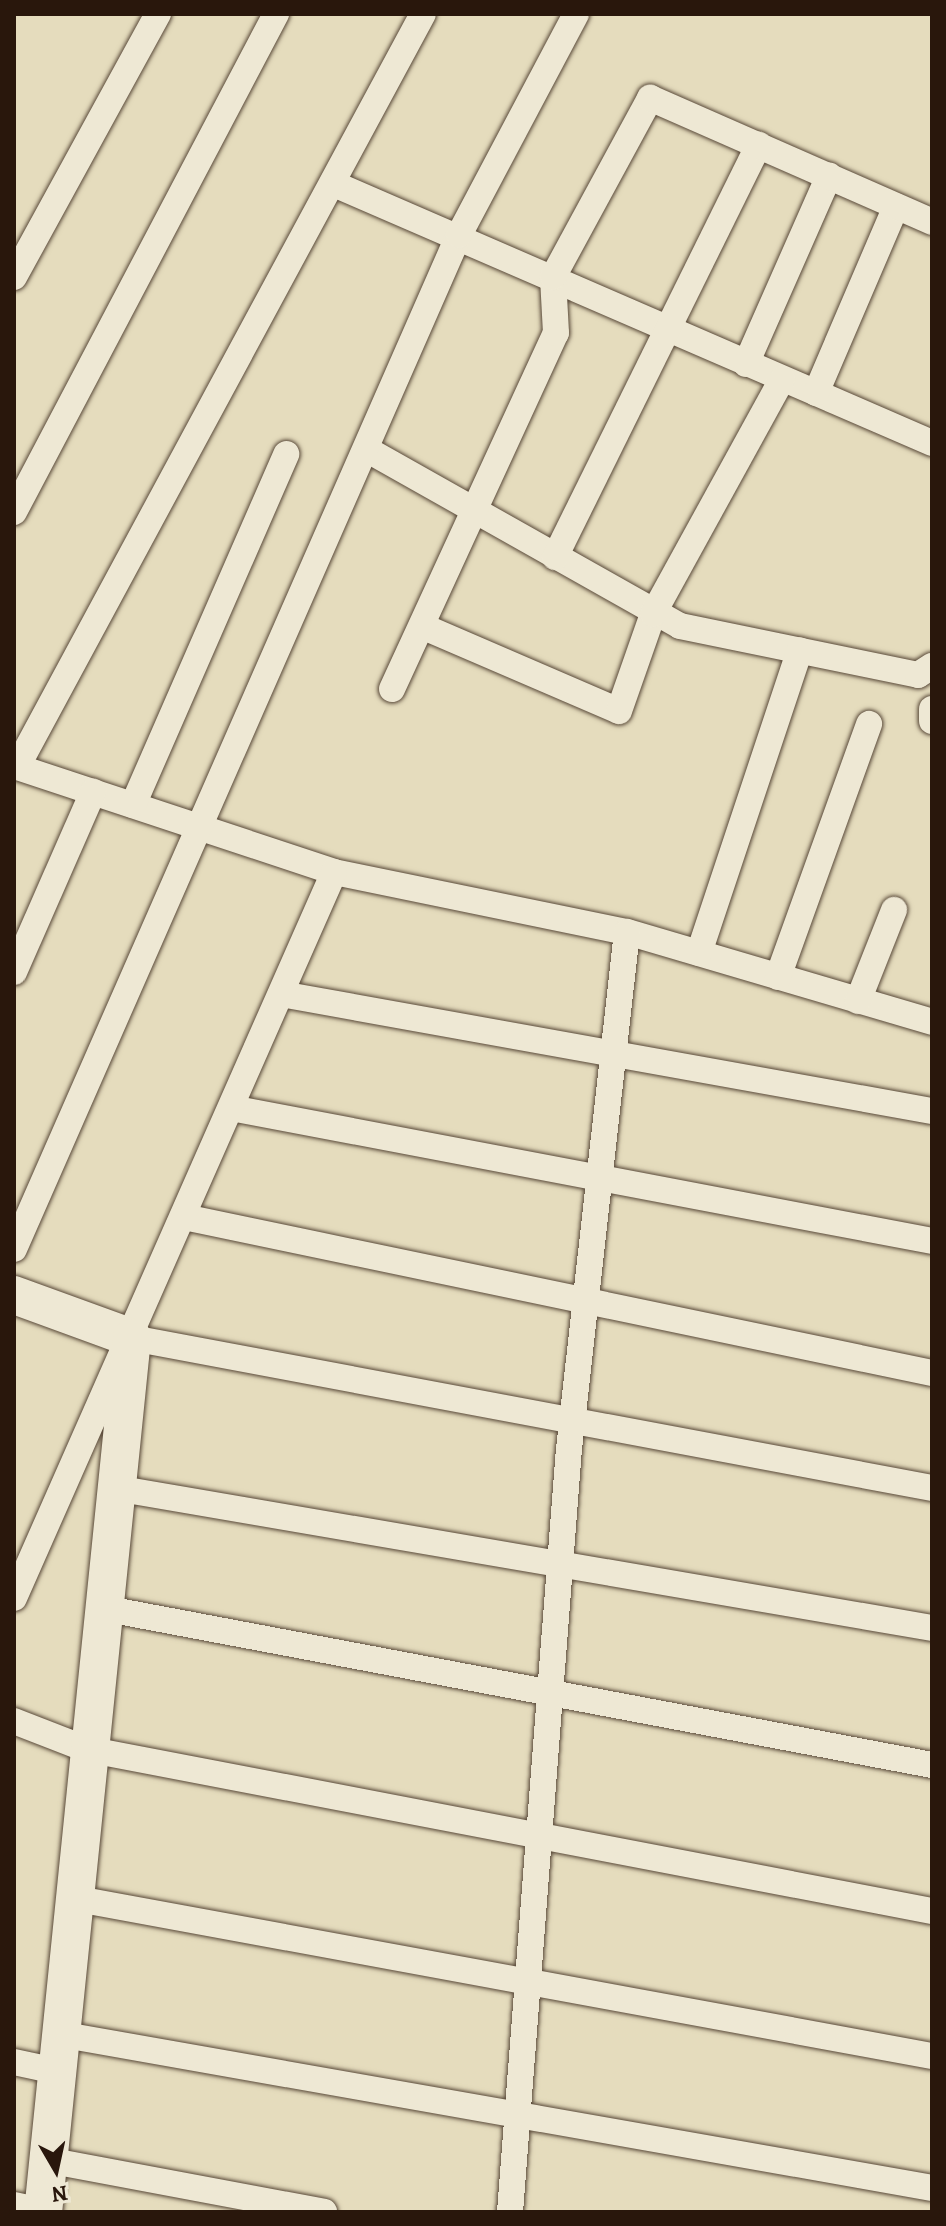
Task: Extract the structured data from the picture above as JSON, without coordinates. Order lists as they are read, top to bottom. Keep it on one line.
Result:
{"north":"bottom"}
